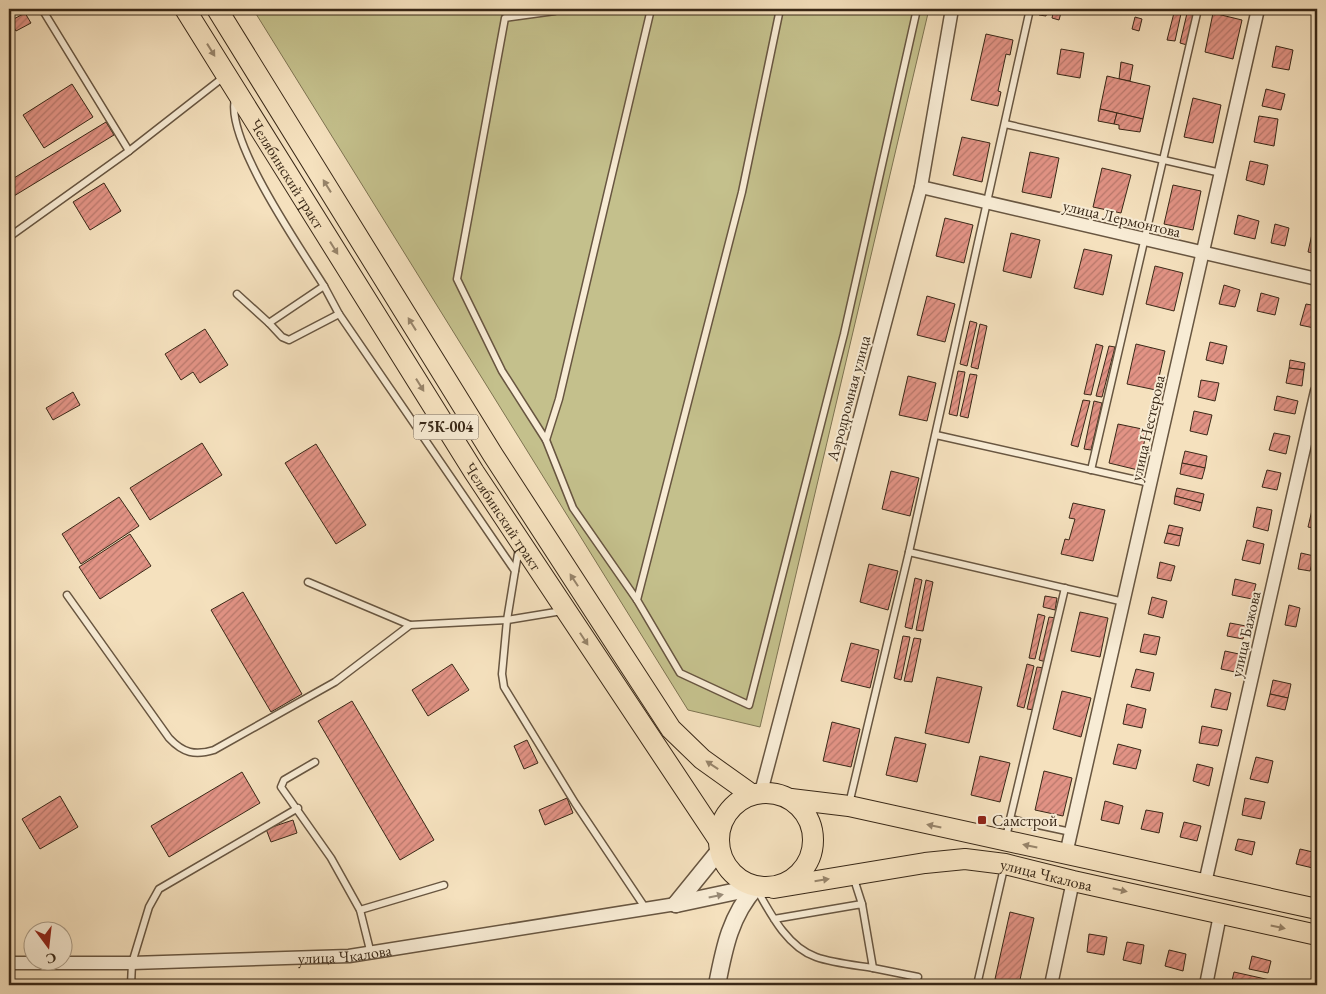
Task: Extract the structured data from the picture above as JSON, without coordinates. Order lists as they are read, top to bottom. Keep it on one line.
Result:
{"streets":{"main road":["Челябинский тракт","75К-004","улица Чкалова"],"street":["улица Лермонтова","Аэродромная улица","улица Нестерова","улица Бажова"]},"crossings":[["Челябинский тракт","Аэродромная улица"],["Челябинский тракт","улица Чкалова"],["улица Лермонтова","Аэродромная улица"],["улица Лермонтова","улица Нестерова"],["Аэродромная улица","улица Чкалова"],["улица Нестерова","улица Чкалова"],["улица Бажова","улица Чкалова"]],"places":{"transit":["Самстрой"]},"north":"bottom"}
